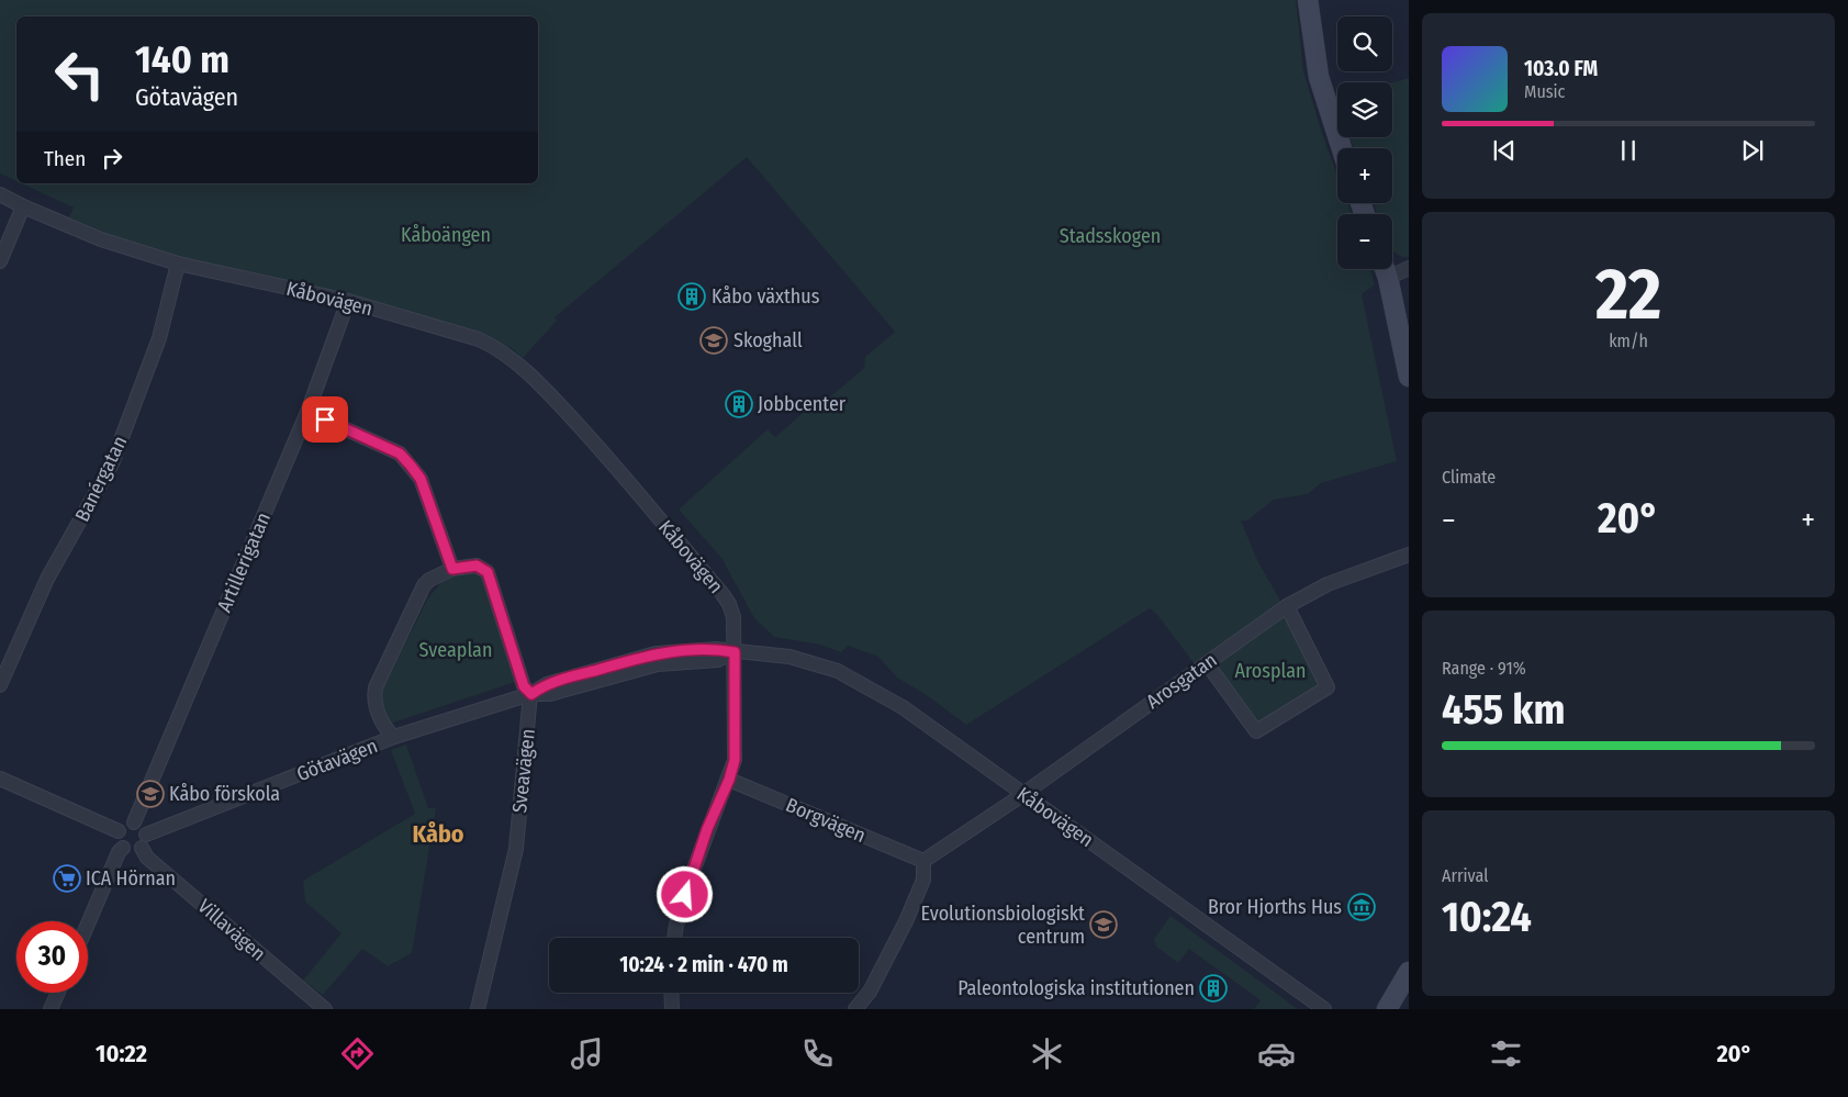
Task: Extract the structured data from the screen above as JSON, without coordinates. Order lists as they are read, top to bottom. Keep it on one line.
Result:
{"streets":{"street":["Kåbovägen","Banérgatan","Artillerigatan","Arosgatan","Götavägen","Sveavägen","Borgvägen","Villavägen"]},"crossings":[["Kåbovägen","Banérgatan"],["Kåbovägen","Artillerigatan"],["Kåbovägen","Arosgatan"],["Kåbovägen","Götavägen"],["Artillerigatan","Götavägen"],["Artillerigatan","Villavägen"],["Arosgatan","Borgvägen"],["Götavägen","Sveavägen"],["Götavägen","Villavägen"]],"districts":["Kåbo"],"parks":["Kåboängen","Stadsskogen","Sveaplan","Arosplan"],"places":{"building":["Kåbo växthus","Jobbcenter","Paleontologiska institutionen"],"school or university":["Skoghall","Kåbo förskola","Evolutionsbiologiskt centrum"],"supermarket":["ICA Hörnan"],"museum":["Bror Hjorths Hus"]},"page":{"map_buttons":["+","−"],"turn":["140 m","Götavägen"],"song":["103.0 FM","Music"],"then":"Then","tile":[["22","km/h"],"Climate",["Range · 91%","455 km"],["Arrival","10:24"]],"heat":["−","20°","+"],"limit":"30","trip":"10:24 · 2 min · 470 m","tabs":["10:22","20°"]}}
